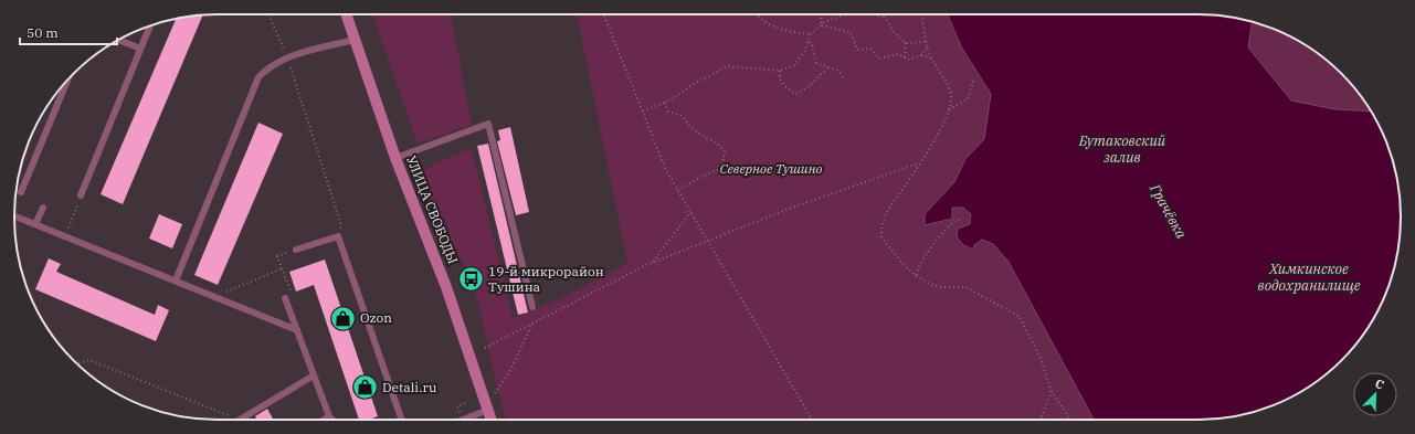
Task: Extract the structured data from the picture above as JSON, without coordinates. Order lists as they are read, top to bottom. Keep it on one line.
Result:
{"streets":{"main road":["УЛИЦА СВОБОДЫ"]},"water":["Бутаковский залив","Грачёвка","Химкинское водохранилище"],"parks":["Северное Тушино"],"places":{"bus stop":["19-й микрорайон Тушина"],"shop":["Ozon","Detali.ru"]},"scale_bar":"50 m","north":"top right"}
